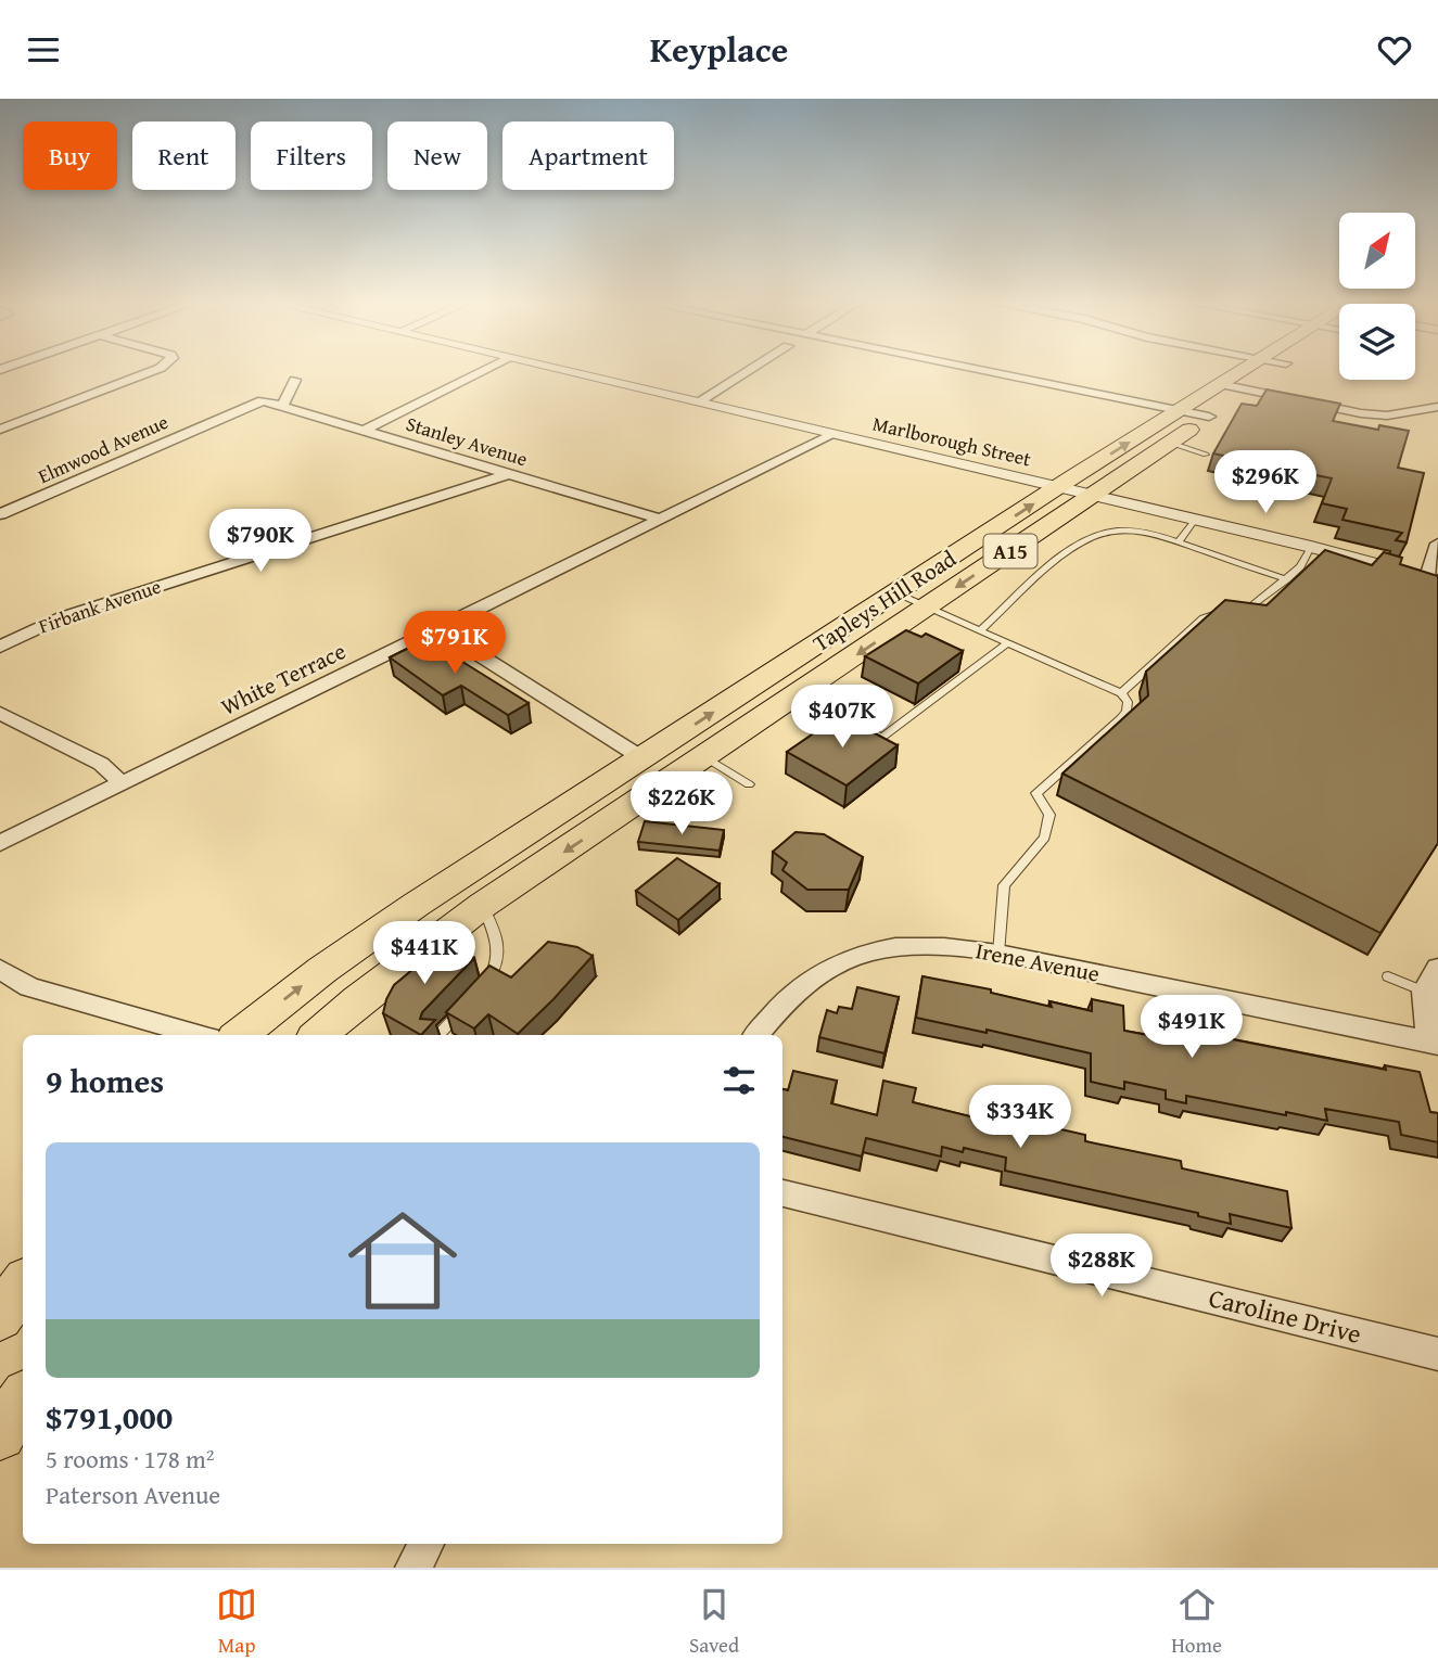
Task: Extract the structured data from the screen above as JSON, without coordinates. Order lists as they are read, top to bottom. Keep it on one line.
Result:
{"streets":{"main road":["A15","Tapleys Hill Road"],"street":["Stanley Avenue","Marlborough Street","Elmwood Avenue","Firbank Avenue","White Terrace","Irene Avenue","Caroline Drive"]},"crossings":[["Stanley Avenue","Elmwood Avenue"],["Stanley Avenue","Firbank Avenue"],["Stanley Avenue","White Terrace"],["Marlborough Street","Tapleys Hill Road"],["Marlborough Street","White Terrace"]],"north":"top right","page":{"header":"Keyplace","chip":["Buy","Rent","Filters","New","Apartment"],"price":["$296K","$790K","$791K","$407K","$226K","$441K","$491K","$334K","$288K"],"heading":"9 homes","list":[{"name":"$791,000","note":"5 rooms · 178 m² · Paterson Avenue"}],"tabs":["Map","Saved","Home"]}}
